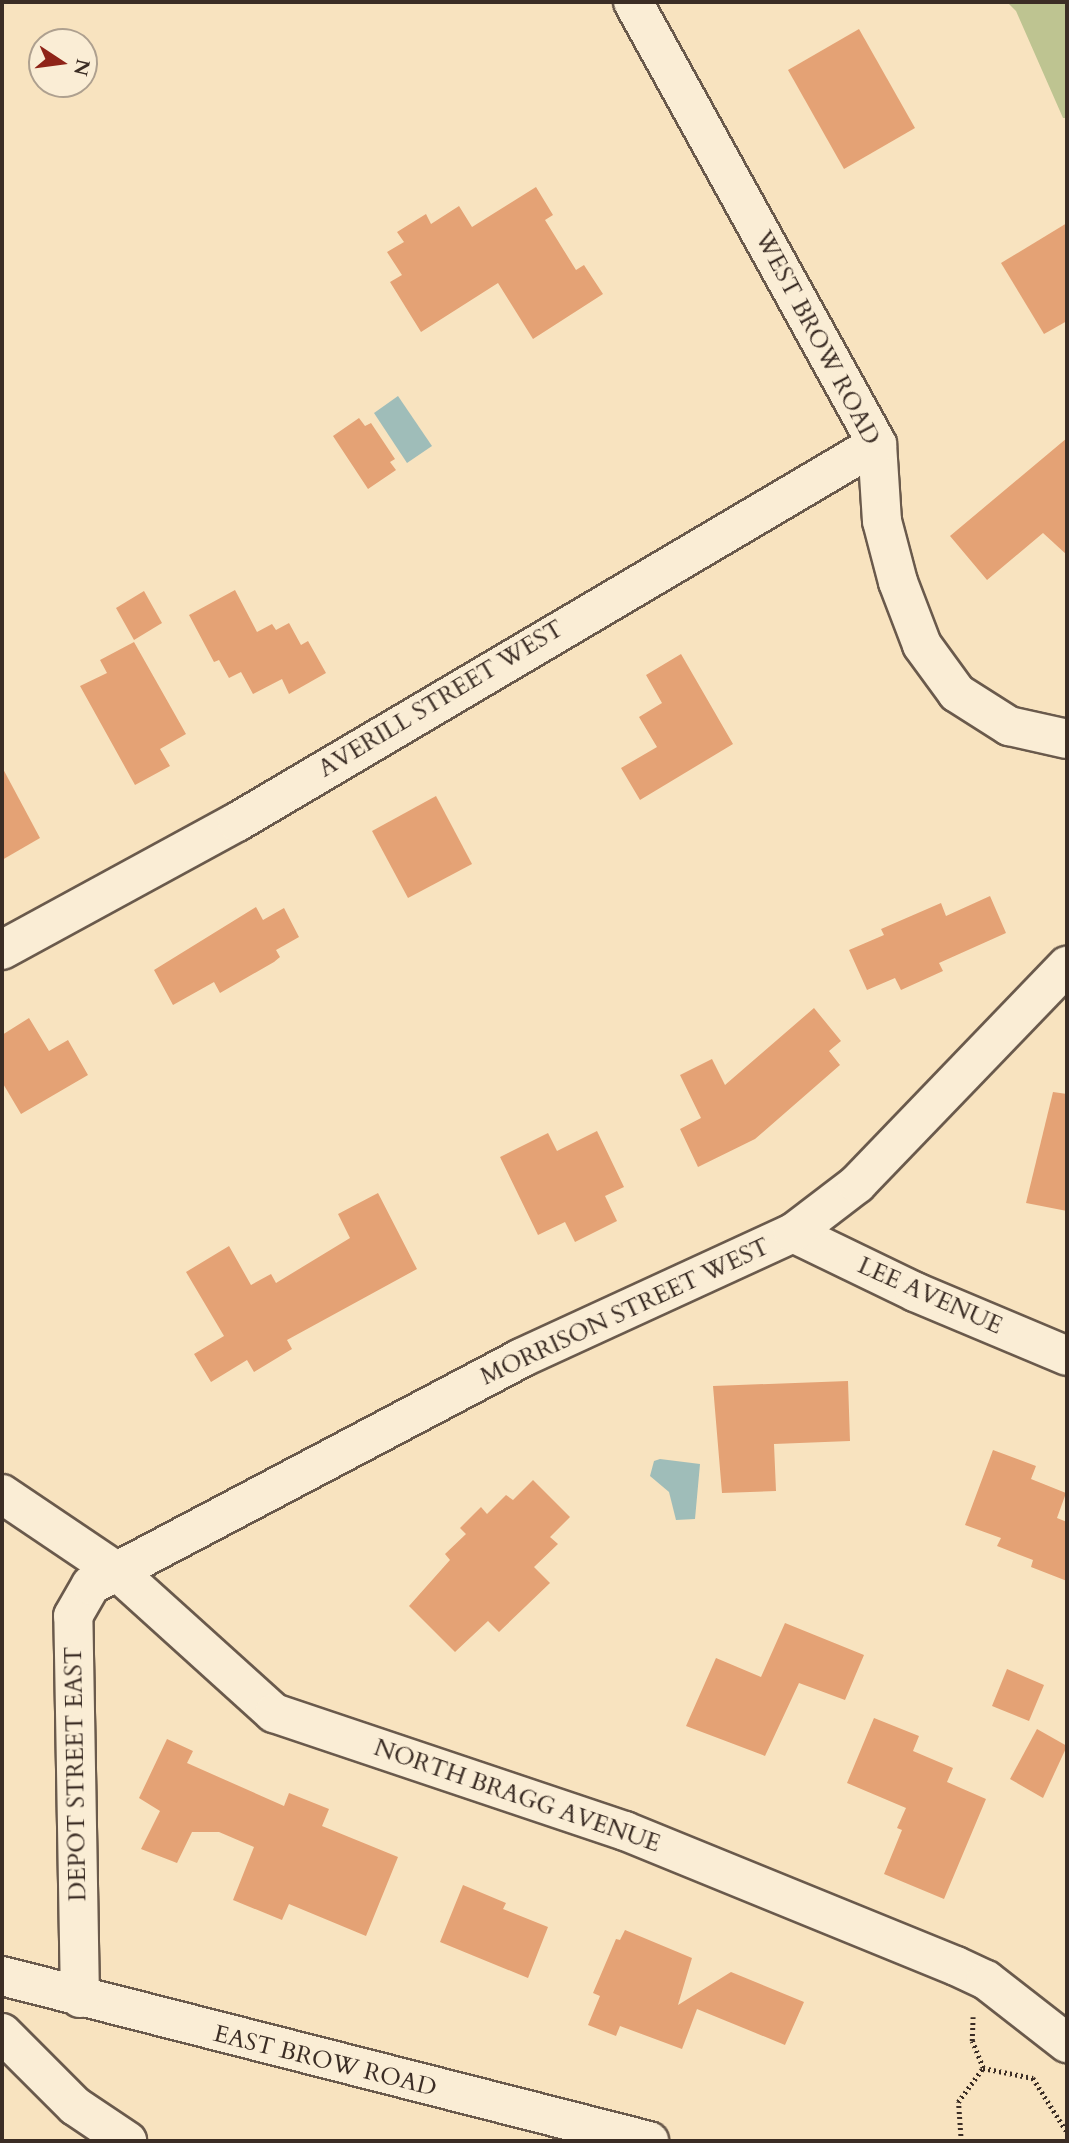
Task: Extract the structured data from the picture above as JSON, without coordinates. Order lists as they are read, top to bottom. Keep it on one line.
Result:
{"streets":{"street":["WEST BROW ROAD","AVERILL STREET WEST","LEE AVENUE","MORRISON STREET WEST","DEPOT STREET EAST","NORTH BRAGG AVENUE","EAST BROW ROAD"]},"crossings":[["WEST BROW ROAD","AVERILL STREET WEST"],["LEE AVENUE","MORRISON STREET WEST"],["MORRISON STREET WEST","DEPOT STREET EAST"],["MORRISON STREET WEST","NORTH BRAGG AVENUE"],["DEPOT STREET EAST","NORTH BRAGG AVENUE"],["DEPOT STREET EAST","EAST BROW ROAD"]],"north":"right"}
